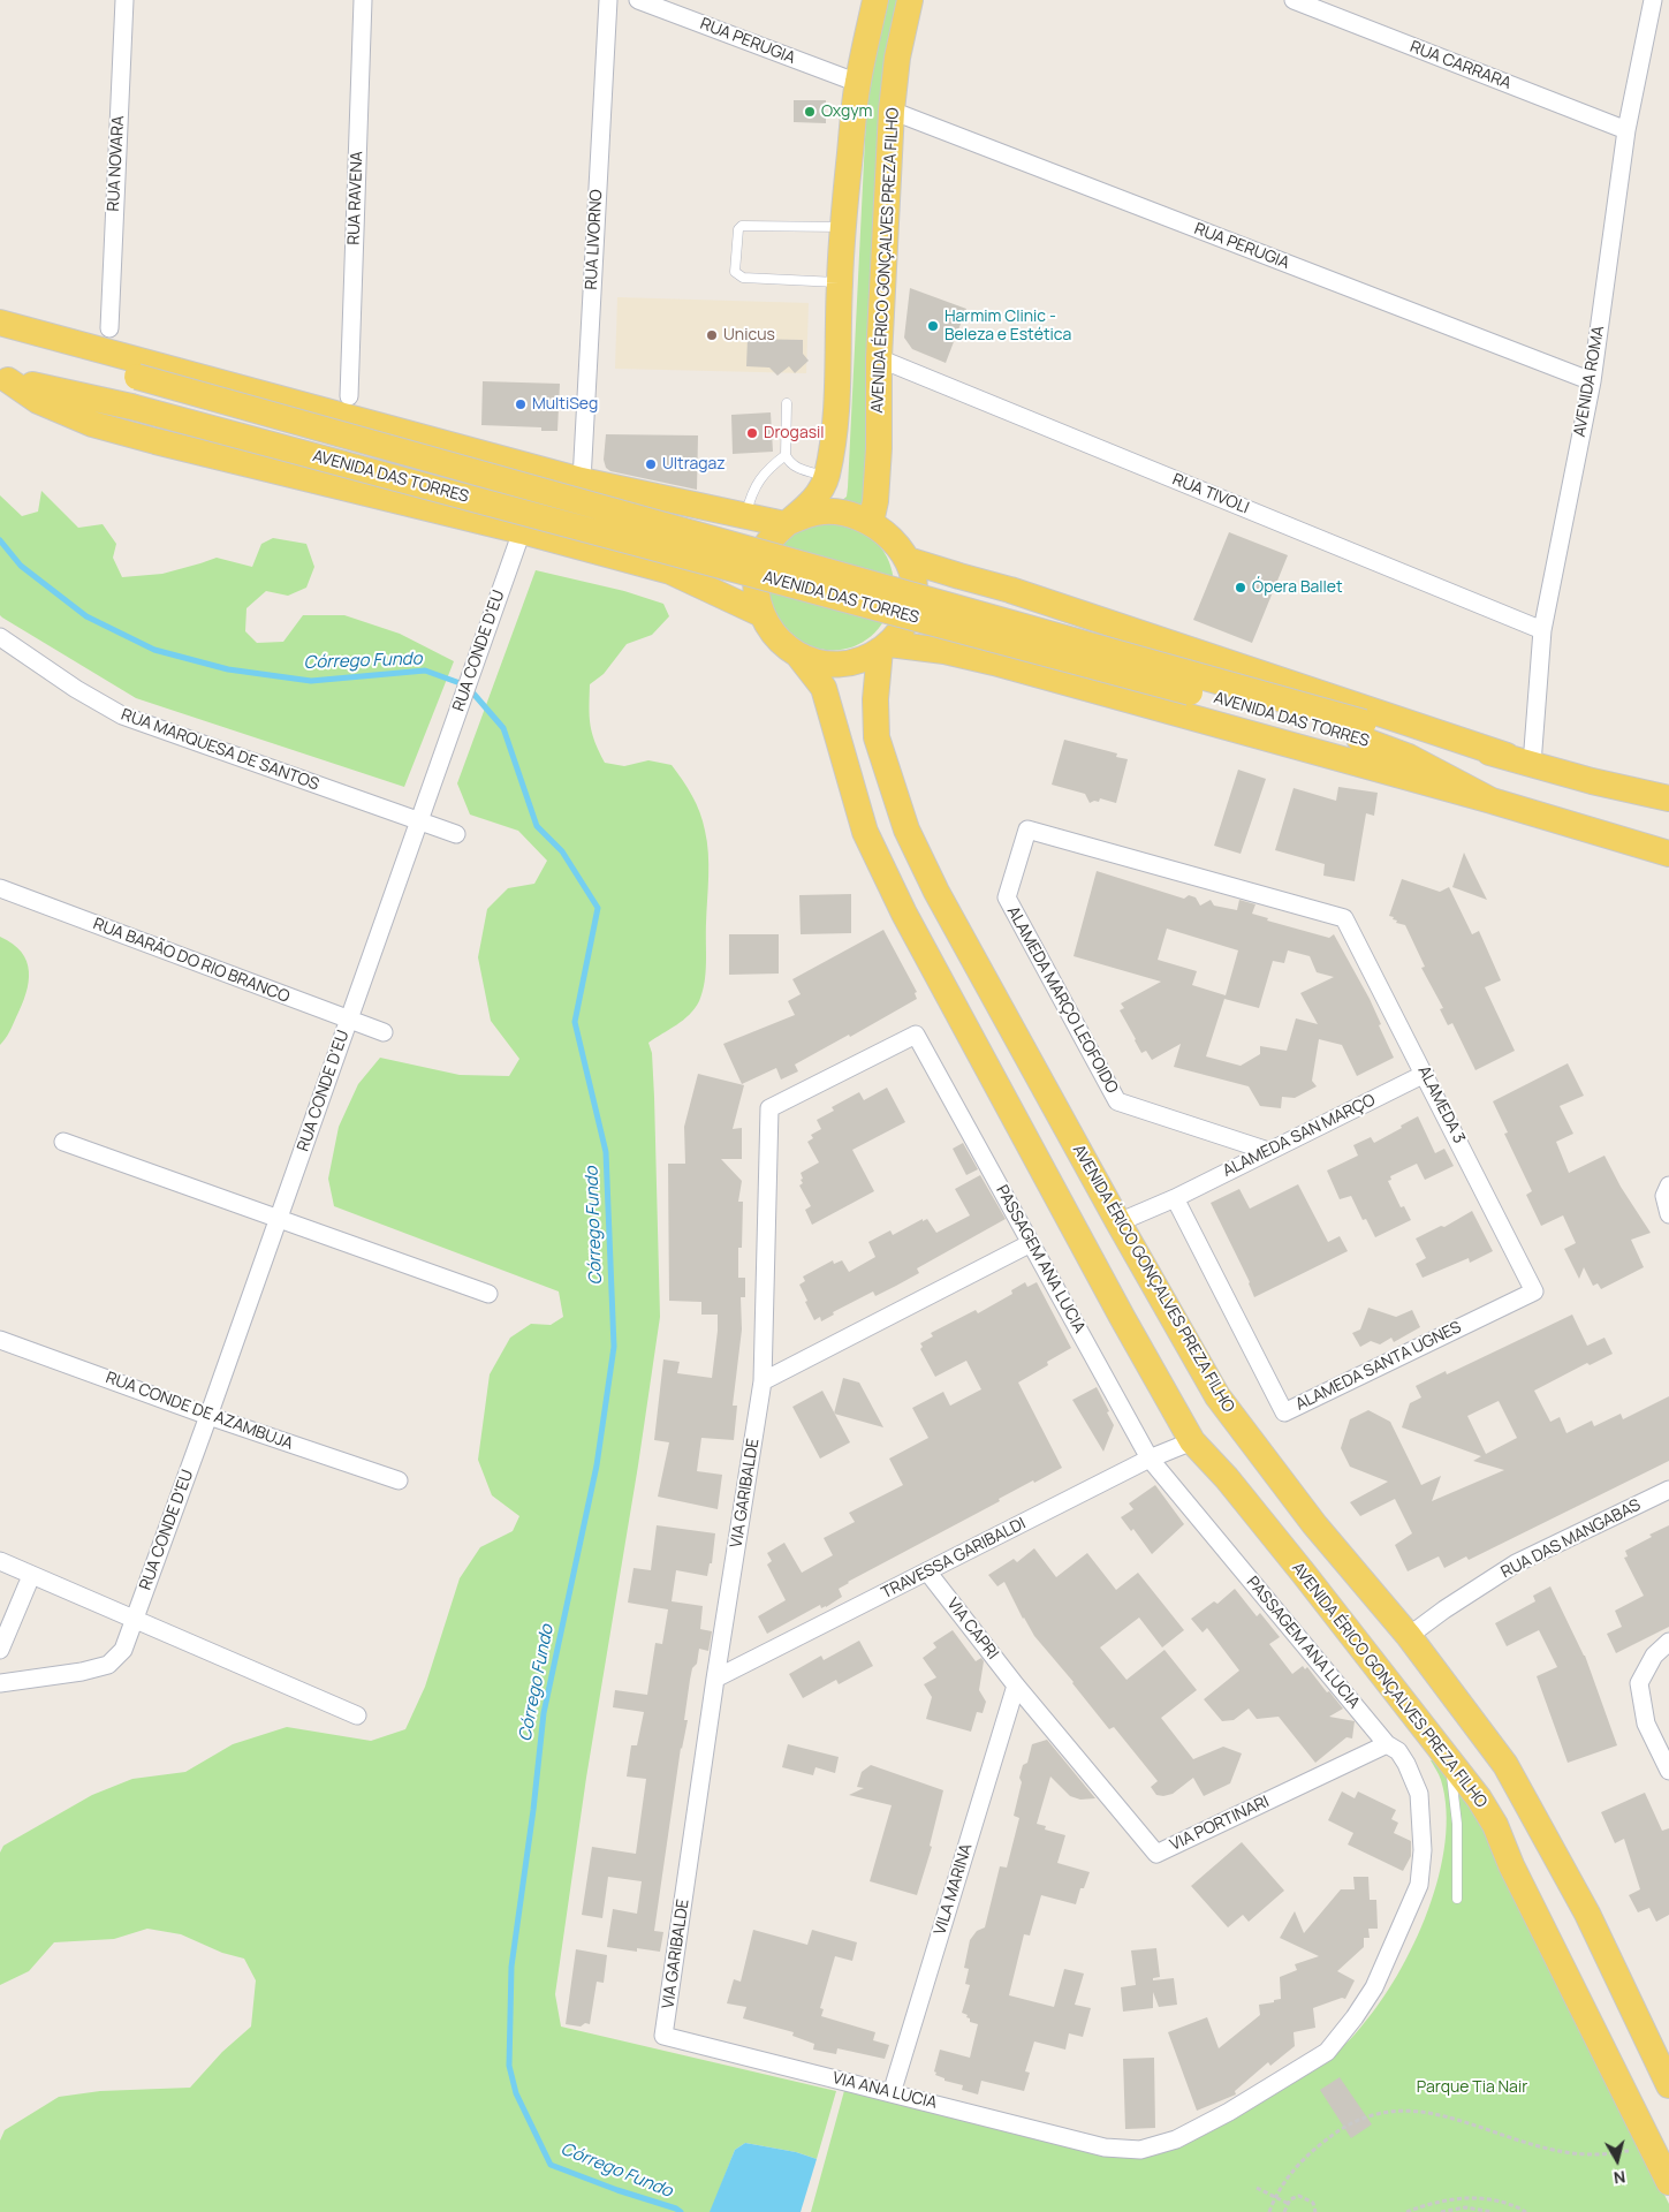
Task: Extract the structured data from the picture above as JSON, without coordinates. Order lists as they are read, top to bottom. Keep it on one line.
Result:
{"streets":{"main road":["AVENIDA ÉRICO GONÇALVES PREZA FILHO","AVENIDA DAS TORRES"],"street":["RUA PERUGIA","RUA CARRARA","RUA NOVARA","RUA RAVENA","RUA LIVORNO","AVENIDA ROMA","RUA TIVOLI","RUA CONDE D'EU","RUA MARQUESA DE SANTOS","RUA BARÃO DO RIO BRANCO","ALAMEDA MARÇO LEOFOIDO","ALAMEDA 3","ALAMEDA SAN MARÇO","PASSAGEM ANA LUCIA","ALAMEDA SANTA UGNES","RUA CONDE DE AZAMBUJA","VIA GARIBALDE","RUA DAS MANGABAS","TRAVESSA GARIBALDI","VIA CAPRI","VIA PORTINARI","VILA MARINA","VIA ANA LUCIA"]},"crossings":[["RUA PERUGIA","AVENIDA ÉRICO GONÇALVES PREZA FILHO"],["RUA PERUGIA","AVENIDA ROMA"],["RUA CARRARA","AVENIDA ROMA"],["AVENIDA ÉRICO GONÇALVES PREZA FILHO","RUA TIVOLI"],["AVENIDA ÉRICO GONÇALVES PREZA FILHO","ALAMEDA SAN MARÇO"],["AVENIDA ÉRICO GONÇALVES PREZA FILHO","RUA DAS MANGABAS"],["AVENIDA ÉRICO GONÇALVES PREZA FILHO","TRAVESSA GARIBALDI"],["AVENIDA ROMA","AVENIDA DAS TORRES"],["AVENIDA ROMA","RUA TIVOLI"],["RUA CONDE D'EU","RUA MARQUESA DE SANTOS"],["RUA CONDE D'EU","RUA BARÃO DO RIO BRANCO"],["RUA CONDE D'EU","RUA CONDE DE AZAMBUJA"],["ALAMEDA MARÇO LEOFOIDO","ALAMEDA 3"],["ALAMEDA MARÇO LEOFOIDO","ALAMEDA SAN MARÇO"],["ALAMEDA 3","ALAMEDA SAN MARÇO"],["ALAMEDA 3","ALAMEDA SANTA UGNES"],["ALAMEDA SAN MARÇO","ALAMEDA SANTA UGNES"],["PASSAGEM ANA LUCIA","VIA GARIBALDE"],["PASSAGEM ANA LUCIA","TRAVESSA GARIBALDI"],["PASSAGEM ANA LUCIA","VIA PORTINARI"],["PASSAGEM ANA LUCIA","VIA ANA LUCIA"],["VIA GARIBALDE","TRAVESSA GARIBALDI"],["VIA GARIBALDE","VIA ANA LUCIA"],["TRAVESSA GARIBALDI","VIA CAPRI"],["VIA CAPRI","VIA PORTINARI"],["VIA CAPRI","VILA MARINA"],["VIA PORTINARI","VILA MARINA"],["VILA MARINA","VIA ANA LUCIA"]],"water":["Córrego Fundo"],"parks":["Parque Tia Nair"],"places":["Oxgym","Harmim Clinic - Beleza e Estética","Unicus","MultiSeg","Drogasil","Ultragaz","Ópera Ballet"],"north":"bottom"}
